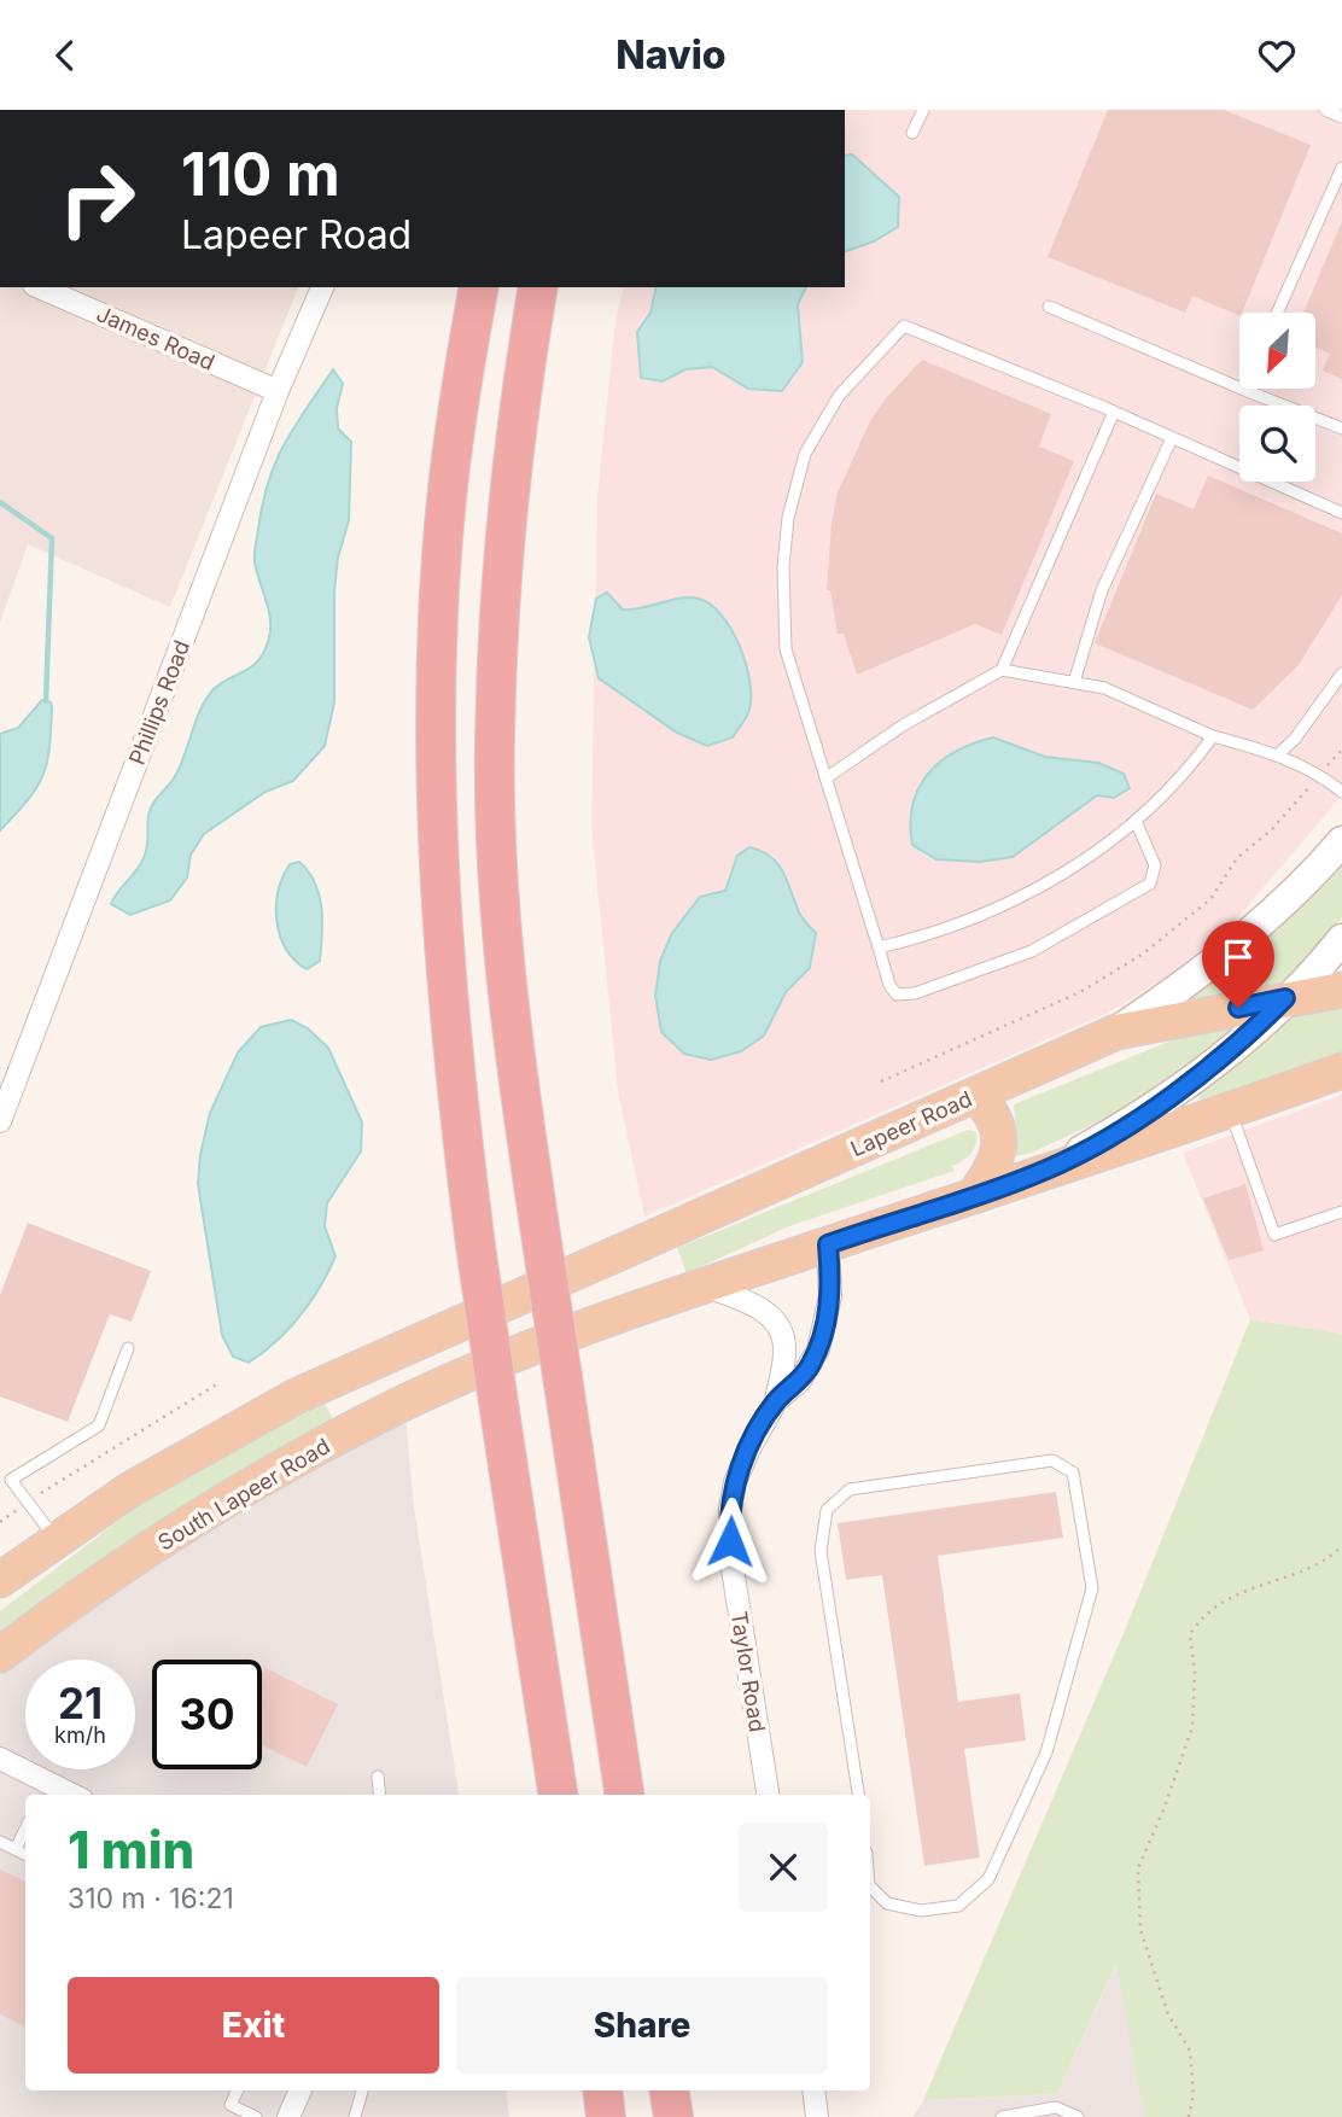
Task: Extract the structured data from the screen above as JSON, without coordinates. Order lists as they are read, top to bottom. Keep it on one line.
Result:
{"streets":{"main road":["Lapeer Road","South Lapeer Road"],"street":["James Road","Phillips Road","Taylor Road"]},"crossings":[["James Road","Phillips Road"],["South Lapeer Road","Taylor Road"]],"north":"bottom left","page":{"header":"Navio","turn":["110 m","Lapeer Road"],"speed":"21 km/h","limit":"30","heading":["1 min","310 m · 16:21"],"buttons":["Exit","Share"]}}
